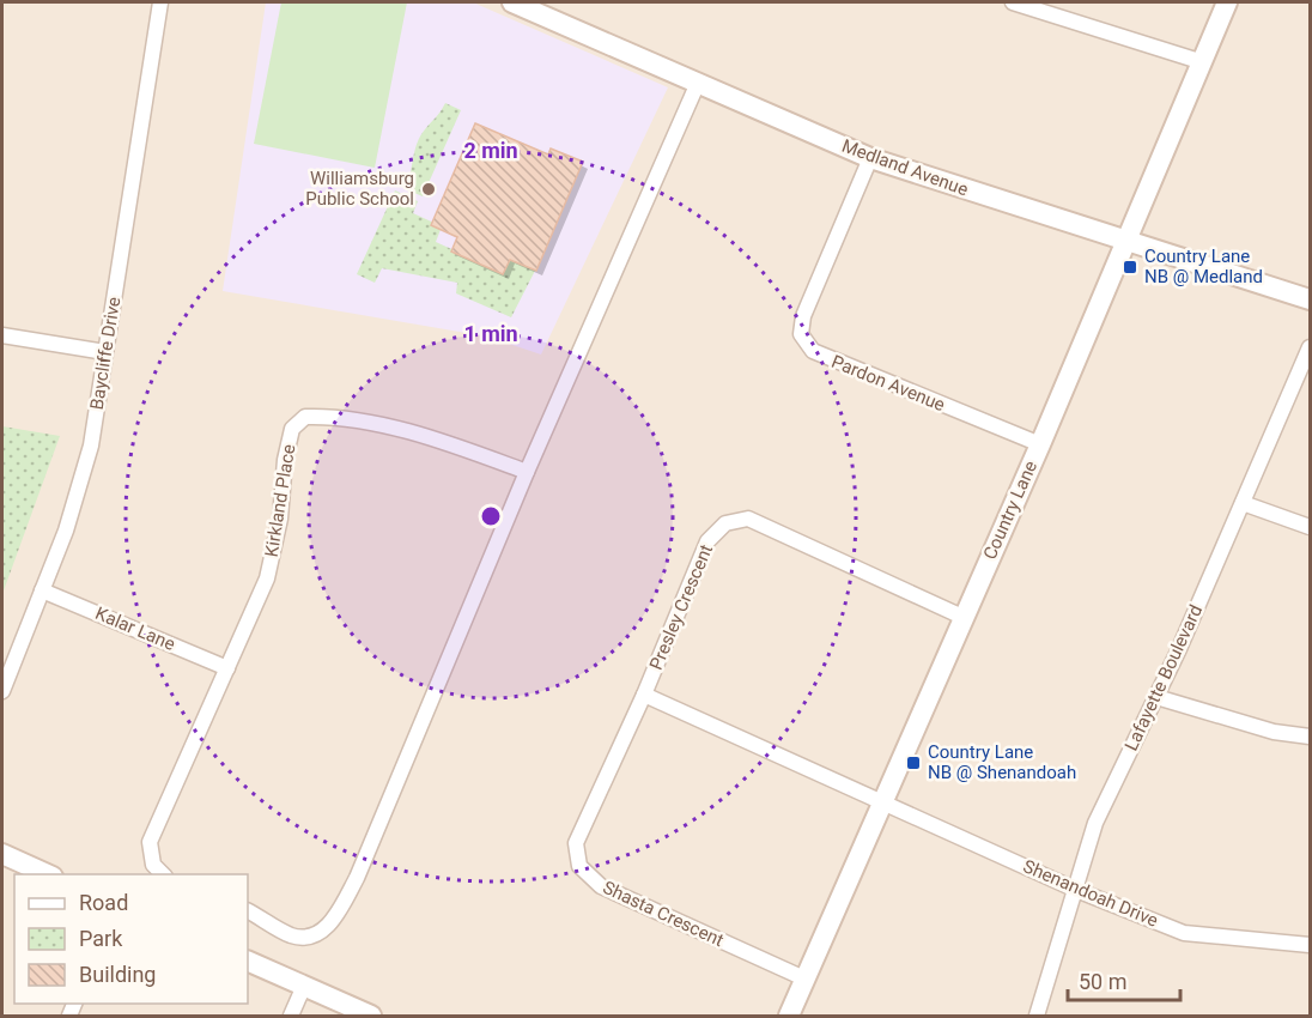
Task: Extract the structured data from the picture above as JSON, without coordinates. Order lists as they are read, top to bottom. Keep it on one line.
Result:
{"streets":{"street":["Medland Avenue","Baycliffe Drive","Pardon Avenue","Kirkland Place","Country Lane","Presley Crescent","Kalar Lane","Lafayette Boulevard","Shenandoah Drive","Shasta Crescent"]},"crossings":[["Medland Avenue","Pardon Avenue"],["Medland Avenue","Country Lane"],["Baycliffe Drive","Kalar Lane"],["Pardon Avenue","Country Lane"],["Kirkland Place","Kalar Lane"],["Country Lane","Presley Crescent"],["Country Lane","Shenandoah Drive"],["Country Lane","Shasta Crescent"],["Presley Crescent","Shasta Crescent"],["Lafayette Boulevard","Shenandoah Drive"]],"places":{"other":["Williamsburg Public School"],"transit":["Country Lane NB @ Medland","Country Lane NB @ Shenandoah"]},"legend":["Road","Park","Building"],"scale_bar":"50 m","rings":["2 min","1 min"]}
